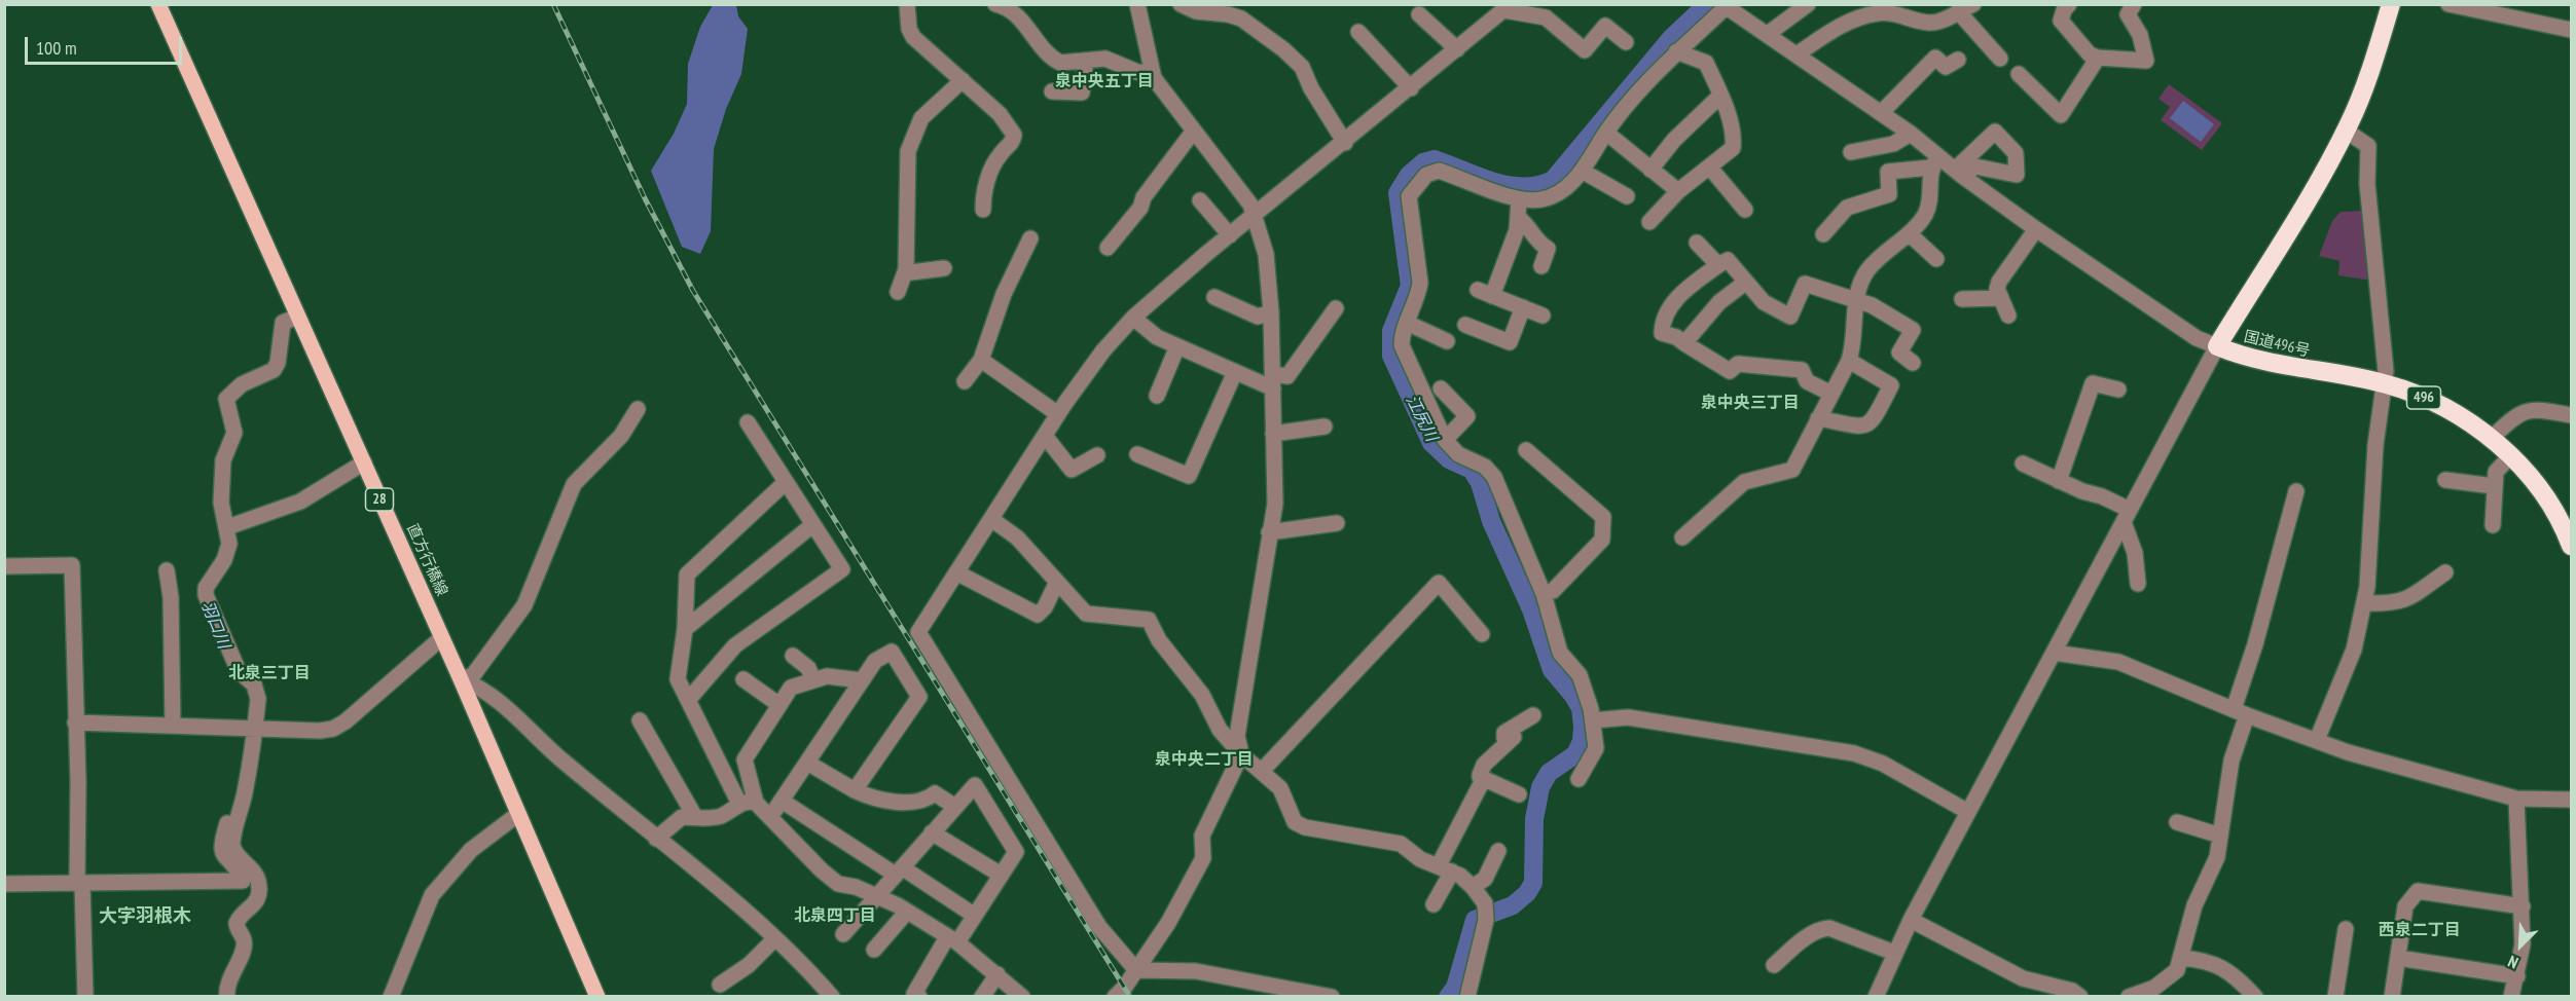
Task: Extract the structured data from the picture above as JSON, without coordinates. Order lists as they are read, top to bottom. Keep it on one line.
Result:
{"streets":{"highway":["国道496号","496"],"main road":["28","直方行橋線"]},"districts":["泉中央五丁目","泉中央三丁目","北泉三丁目","泉中央二丁目","北泉四丁目","大字羽根木","西泉二丁目"],"water":["江尻川","羽口川"],"scale_bar":"100 m","north":"bottom left"}
